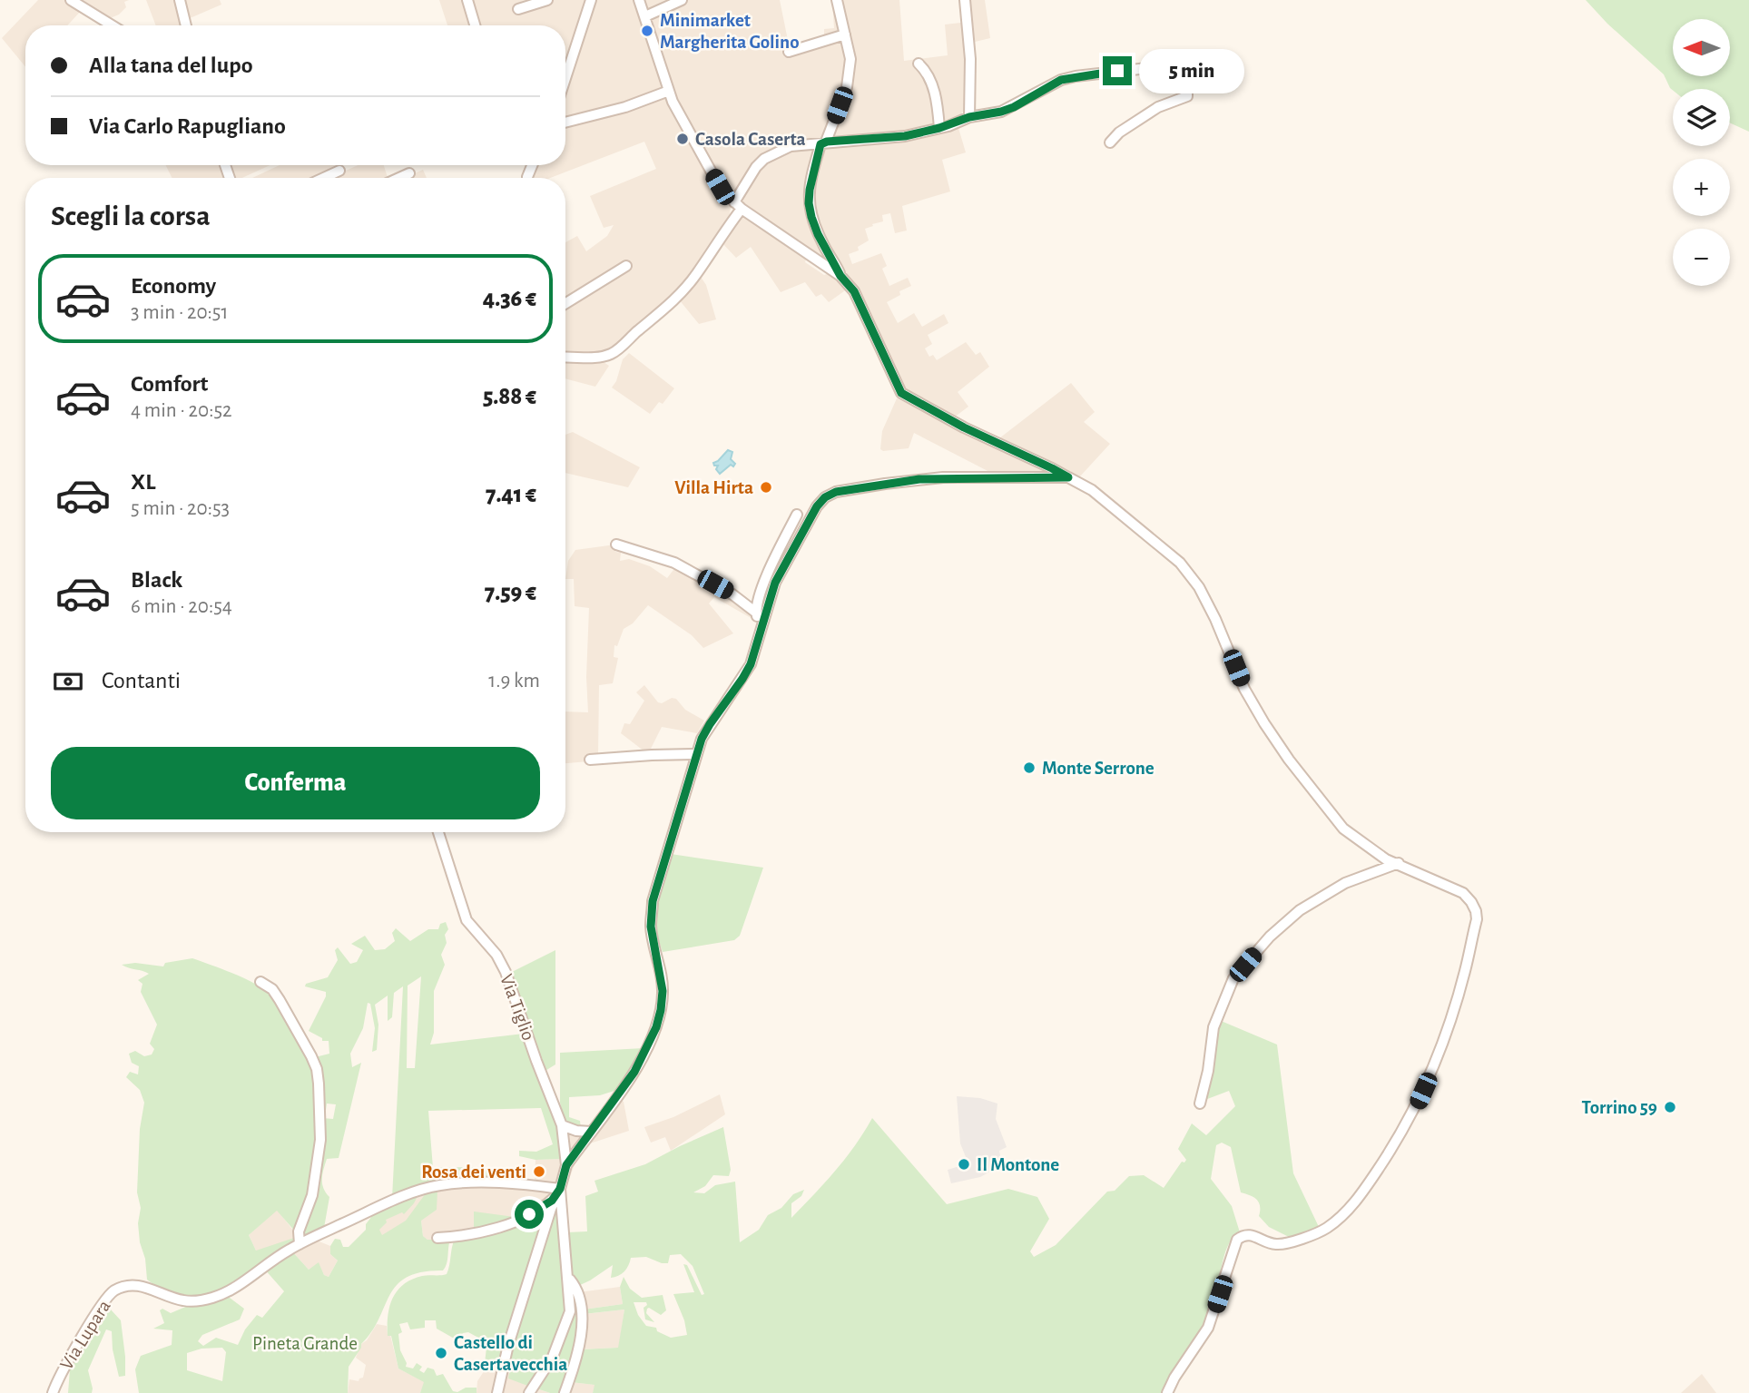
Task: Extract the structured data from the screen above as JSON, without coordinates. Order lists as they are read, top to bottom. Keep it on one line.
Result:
{"streets":{"street":["Via Tiglio","Via Lupara"]},"parks":["Pineta Grande"],"places":["Minimarket Margherita Golino","Casola Caserta","Villa Hirta","Monte Serrone","Torrino 59","Il Montone","Rosa dei venti","Castello di Casertavecchia"],"north":"left","page":{"map_buttons":["+","−"],"banner":["Alla tana del lupo","Via Carlo Rapugliano"],"bubble":"5 min","heading":"Scegli la corsa","list":[{"name":"Economy","note":"3 min · 20:51","value":"4.36 €"},{"name":"Comfort","note":"4 min · 20:52","value":"5.88 €"},{"name":"XL","note":"5 min · 20:53","value":"7.41 €"},{"name":"Black","note":"6 min · 20:54","value":"7.59 €"}],"pay":["Contanti","1.9 km"],"buttons":"Conferma"}}
